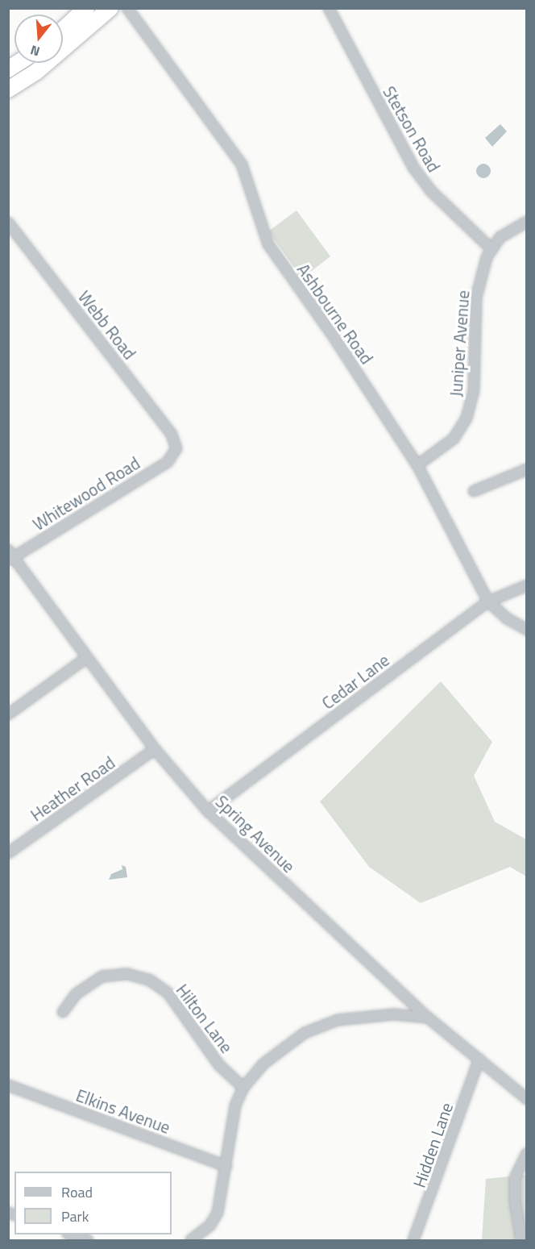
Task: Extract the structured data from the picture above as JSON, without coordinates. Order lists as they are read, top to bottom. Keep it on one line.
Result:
{"streets":{"street":["Stetson Road","Ashbourne Road","Webb Road","Juniper Avenue","Whitewood Road","Cedar Lane","Heather Road","Spring Avenue","Hilton Lane","Elkins Avenue","Hidden Lane"]},"crossings":[["Stetson Road","Juniper Avenue"],["Ashbourne Road","Juniper Avenue"],["Ashbourne Road","Cedar Lane"],["Webb Road","Whitewood Road"],["Whitewood Road","Spring Avenue"],["Cedar Lane","Spring Avenue"],["Heather Road","Spring Avenue"],["Spring Avenue","Hidden Lane"]],"legend":["Road","Park"],"north":"bottom"}
